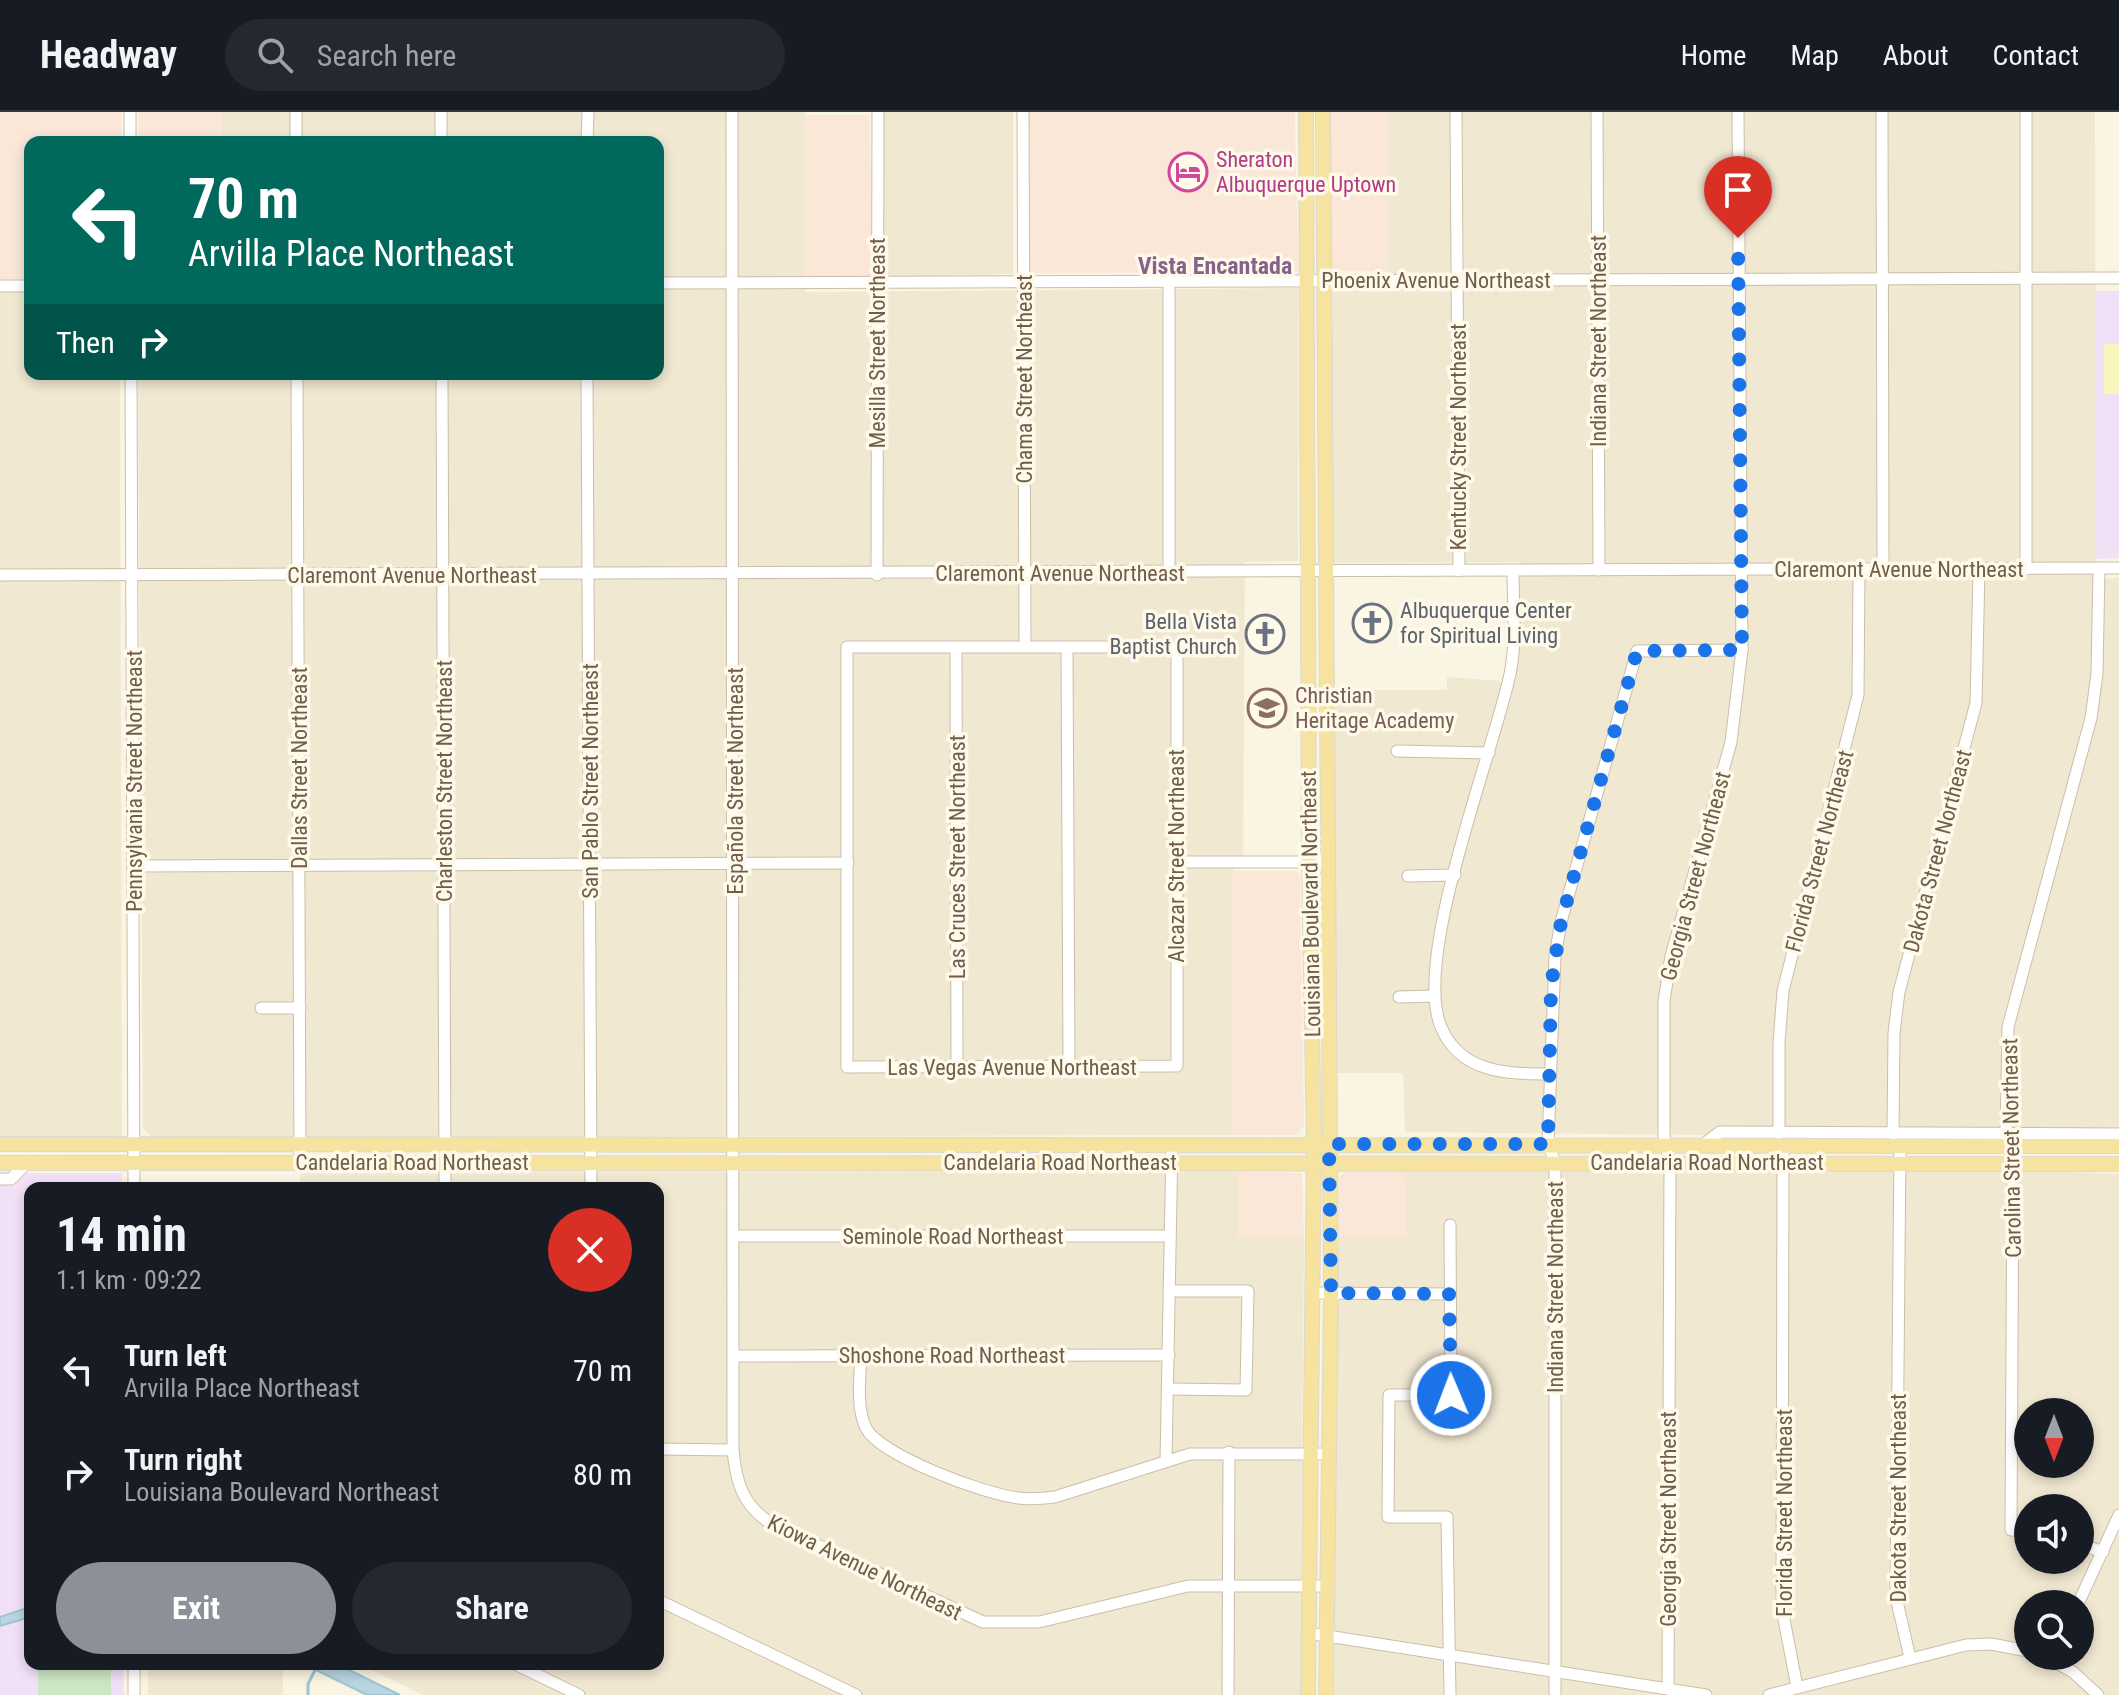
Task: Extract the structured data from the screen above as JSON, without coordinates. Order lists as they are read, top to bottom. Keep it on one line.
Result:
{"streets":{"main road":["Louisiana Boulevard Northeast","Candelaria Road Northeast"],"street":["Phoenix Avenue Northeast","Indiana Street Northeast","Mesilla Street Northeast","Chama Street Northeast","Kentucky Street Northeast","Claremont Avenue Northeast","Dallas Street Northeast","Pennsylvania Street Northeast","Charleston Street Northeast","San Pablo Street Northeast","Española Street Northeast","Florida Street Northeast","Dakota Street Northeast","Alcazar Street Northeast","Las Cruces Street Northeast","Georgia Street Northeast","Las Vegas Avenue Northeast","Carolina Street Northeast","Seminole Road Northeast","Shoshone Road Northeast","Kiowa Avenue Northeast"]},"crossings":[["Phoenix Avenue Northeast","Indiana Street Northeast"],["Phoenix Avenue Northeast","Mesilla Street Northeast"],["Phoenix Avenue Northeast","Chama Street Northeast"],["Phoenix Avenue Northeast","Kentucky Street Northeast"],["Phoenix Avenue Northeast","Española Street Northeast"],["Phoenix Avenue Northeast","Georgia Street Northeast"],["Phoenix Avenue Northeast","Louisiana Boulevard Northeast"],["Indiana Street Northeast","Claremont Avenue Northeast"],["Indiana Street Northeast","Georgia Street Northeast"],["Indiana Street Northeast","Candelaria Road Northeast"],["Mesilla Street Northeast","Claremont Avenue Northeast"],["Chama Street Northeast","Claremont Avenue Northeast"],["Kentucky Street Northeast","Claremont Avenue Northeast"],["Claremont Avenue Northeast","Dallas Street Northeast"],["Claremont Avenue Northeast","Pennsylvania Street Northeast"],["Claremont Avenue Northeast","Charleston Street Northeast"],["Claremont Avenue Northeast","San Pablo Street Northeast"],["Claremont Avenue Northeast","Española Street Northeast"],["Claremont Avenue Northeast","Florida Street Northeast"],["Claremont Avenue Northeast","Dakota Street Northeast"],["Claremont Avenue Northeast","Georgia Street Northeast"],["Claremont Avenue Northeast","Louisiana Boulevard Northeast"],["Claremont Avenue Northeast","Carolina Street Northeast"],["Dallas Street Northeast","Candelaria Road Northeast"],["Pennsylvania Street Northeast","Candelaria Road Northeast"],["Charleston Street Northeast","Candelaria Road Northeast"],["San Pablo Street Northeast","Candelaria Road Northeast"],["Española Street Northeast","Candelaria Road Northeast"],["Española Street Northeast","Seminole Road Northeast"],["Española Street Northeast","Shoshone Road Northeast"],["Española Street Northeast","Kiowa Avenue Northeast"],["Florida Street Northeast","Candelaria Road Northeast"],["Dakota Street Northeast","Candelaria Road Northeast"],["Alcazar Street Northeast","Las Vegas Avenue Northeast"],["Las Cruces Street Northeast","Las Vegas Avenue Northeast"],["Georgia Street Northeast","Candelaria Road Northeast"],["Louisiana Boulevard Northeast","Candelaria Road Northeast"],["Louisiana Boulevard Northeast","Kiowa Avenue Northeast"],["Carolina Street Northeast","Candelaria Road Northeast"]],"districts":["Vista Encantada"],"places":{"hotel":["Sheraton Albuquerque Uptown"],"church":["Albuquerque Center for Spiritual Living","Bella Vista Baptist Church"],"school or university":["Christian Heritage Academy"]},"north":"bottom","page":{"header":"Headway","search":"Search here","nav":["Home","Map","About","Contact"],"turn":["70 m","Arvilla Place Northeast"],"then":"Then","heading":["14 min","1.1 km · 09:22"],"list":[{"name":"Turn left","note":"Arvilla Place Northeast","value":"70 m"},{"name":"Turn right","note":"Louisiana Boulevard Northeast","value":"80 m"}],"buttons":["Exit","Share"]}}
